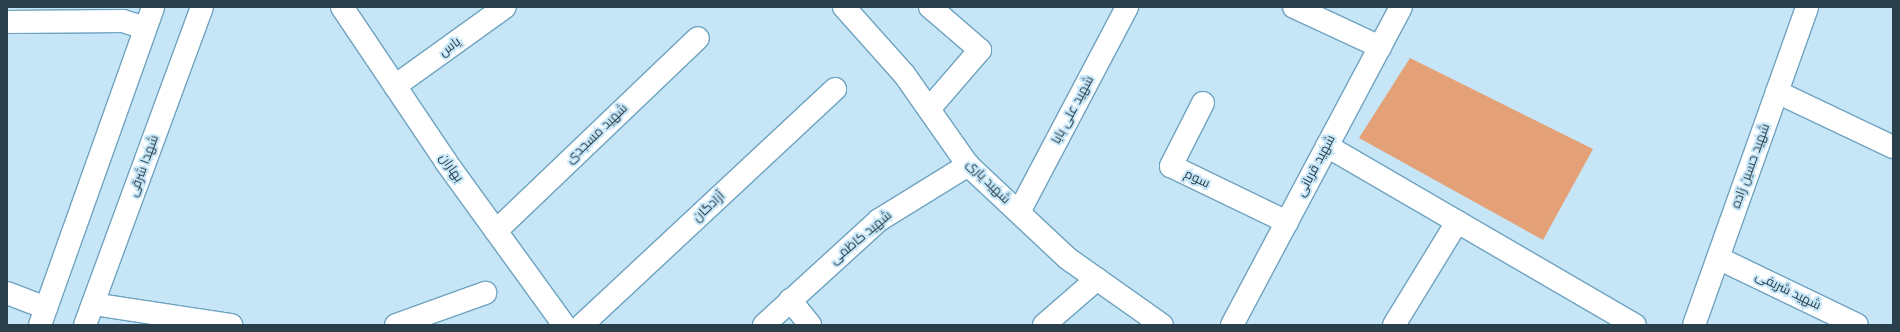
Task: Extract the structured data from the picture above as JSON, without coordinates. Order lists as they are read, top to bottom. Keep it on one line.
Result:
{"streets":{"street":["یاس","شهید علی بابا","شهید مسجدی","شهدا شرقی","شهید قربانی","شهید حسین زاده","بهاران","سوم","شهید یاری","آزادگان","شهید کاظمی","شهید شریفی"]},"crossings":[["یاس","بهاران"],["شهید علی بابا","شهید یاری"],["شهید مسجدی","بهاران"],["شهید قربانی","سوم"],["شهید حسین زاده","شهید شریفی"],["شهید یاری","شهید کاظمی"]]}
